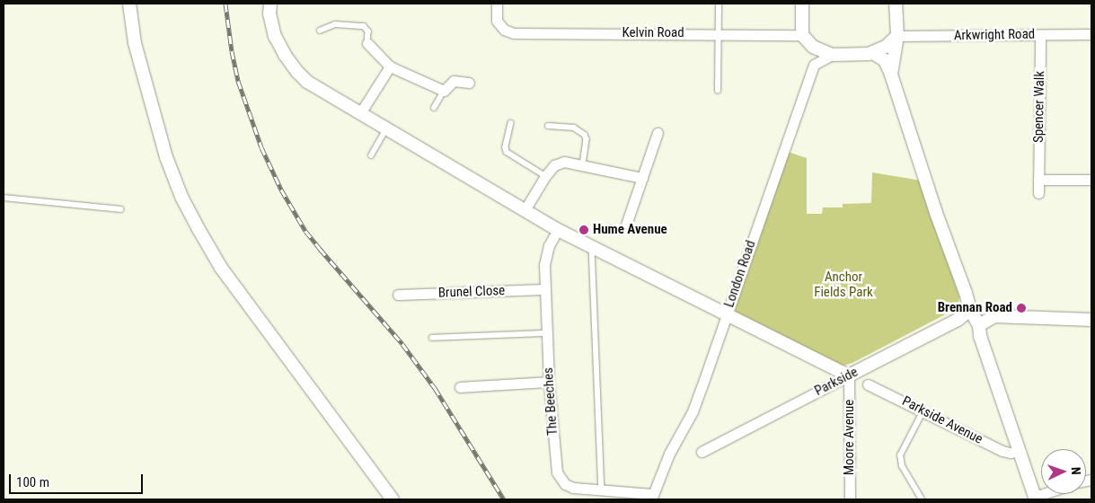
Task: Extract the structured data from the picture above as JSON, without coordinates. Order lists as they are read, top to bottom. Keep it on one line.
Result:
{"streets":{"street":["Kelvin Road","Arkwright Road","Spencer Walk","London Road","Brunel Close","Parkside","The Beeches","Parkside Avenue","Moore Avenue"]},"crossings":[["Arkwright Road","Spencer Walk"],["London Road","The Beeches"],["Brunel Close","The Beeches"],["Parkside","Moore Avenue"]],"parks":["Anchor Fields Park"],"places":["Hume Avenue","Brennan Road"],"scale_bar":"100 m","north":"right"}
